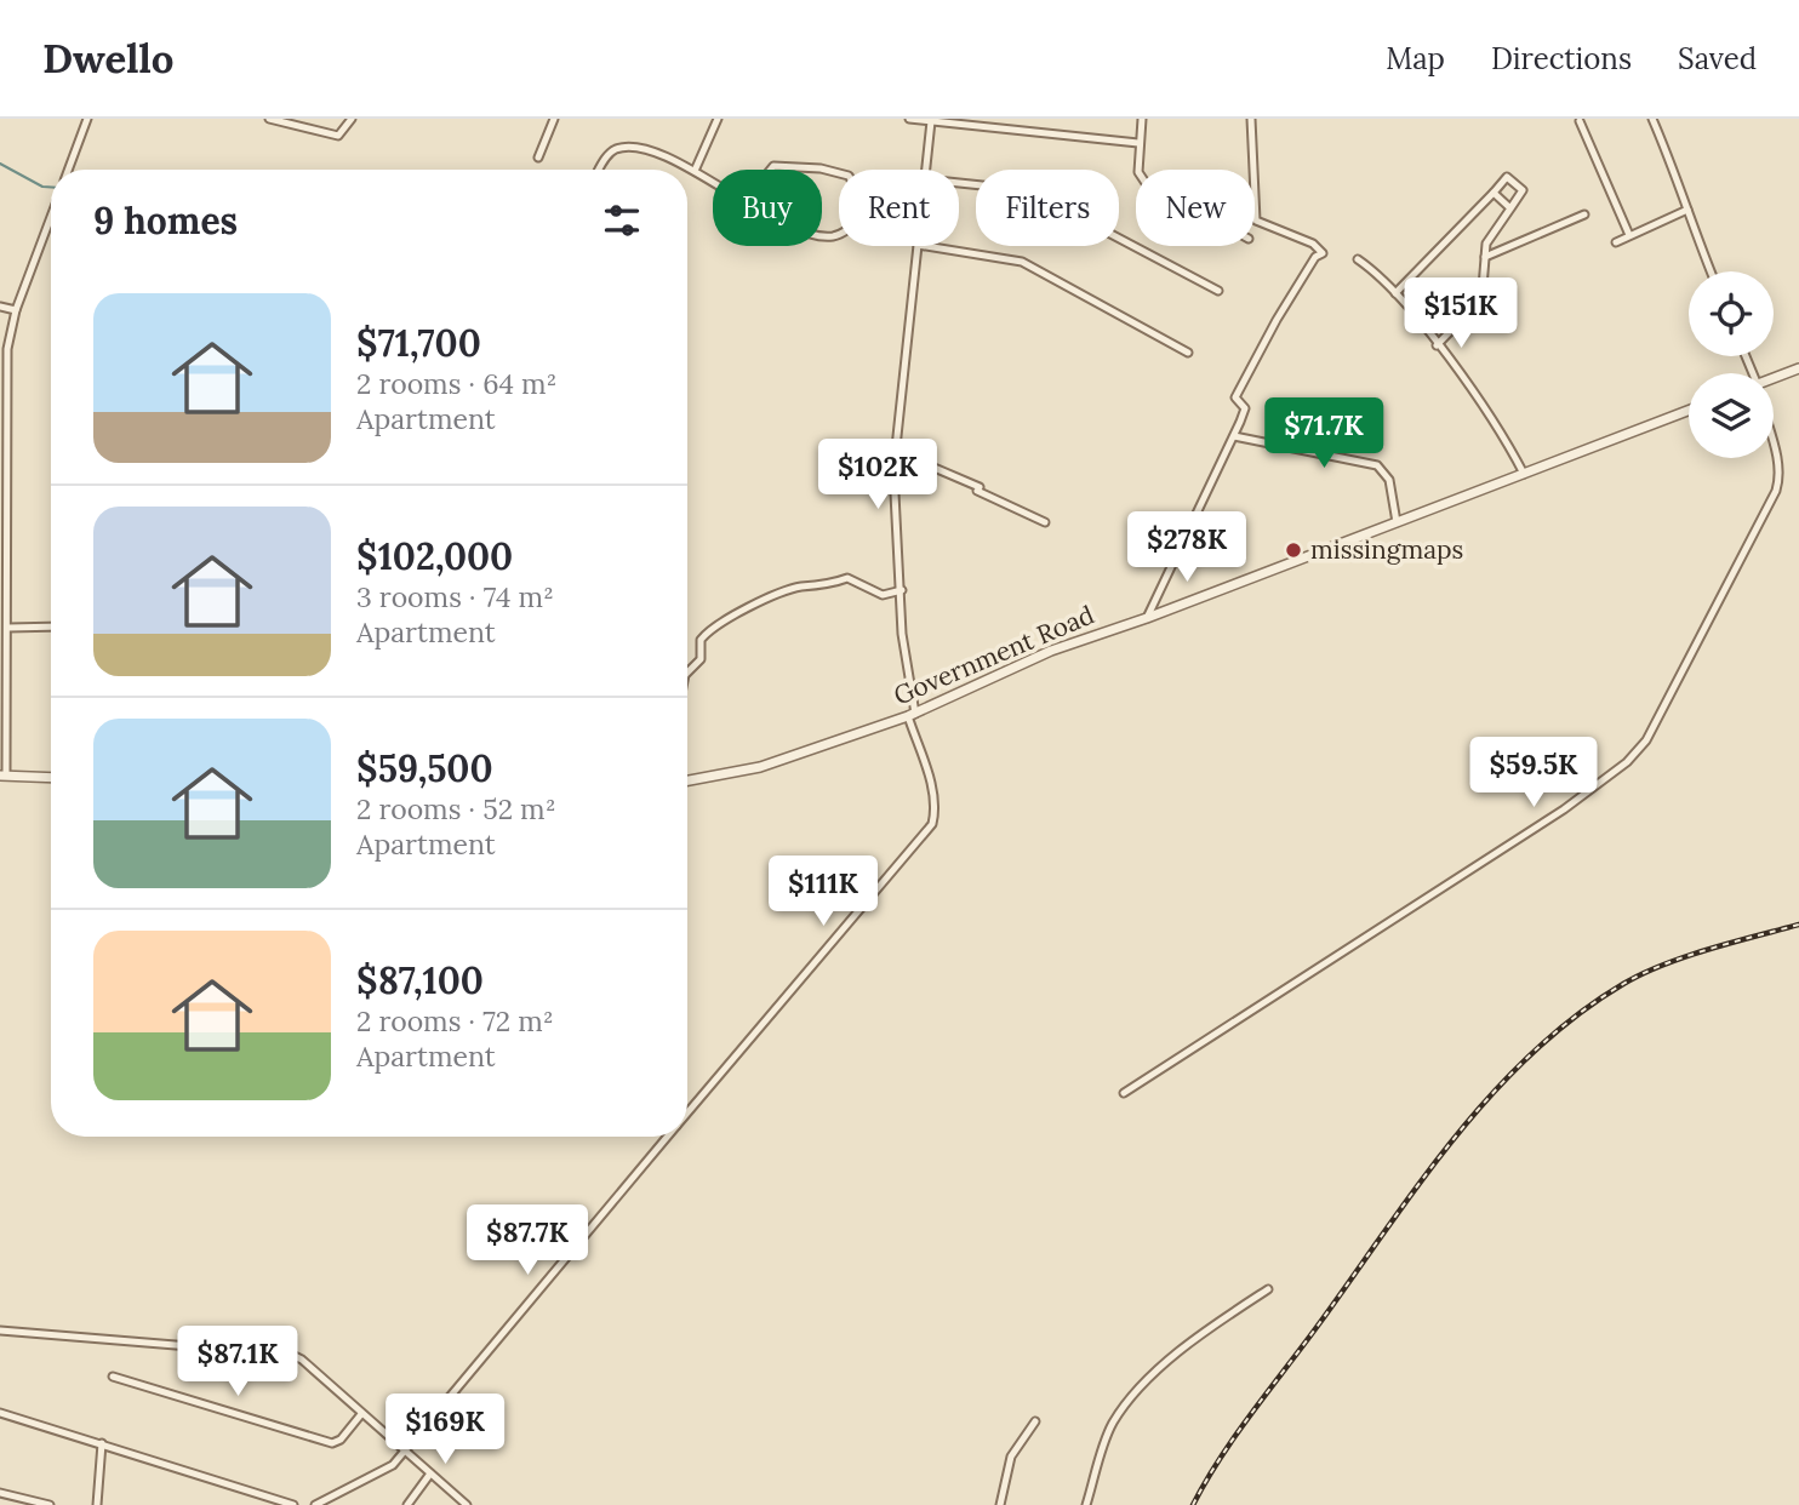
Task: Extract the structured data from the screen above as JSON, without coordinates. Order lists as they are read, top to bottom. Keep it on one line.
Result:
{"streets":{"street":["Government Road"]},"places":["missingmaps"],"page":{"header":"Dwello","nav":["Map","Directions","Saved"],"chip":["Buy","Rent","Filters","New"],"heading":"9 homes","list":[{"name":"$71,700","note":"2 rooms · 64 m² · Apartment"},{"name":"$102,000","note":"3 rooms · 74 m² · Apartment"},{"name":"$59,500","note":"2 rooms · 52 m² · Apartment"},{"name":"$87,100","note":"2 rooms · 72 m² · Apartment"}],"price":["$151K","$71.7K","$102K","$278K","$59.5K","$111K","$87.7K","$87.1K","$169K"]}}
